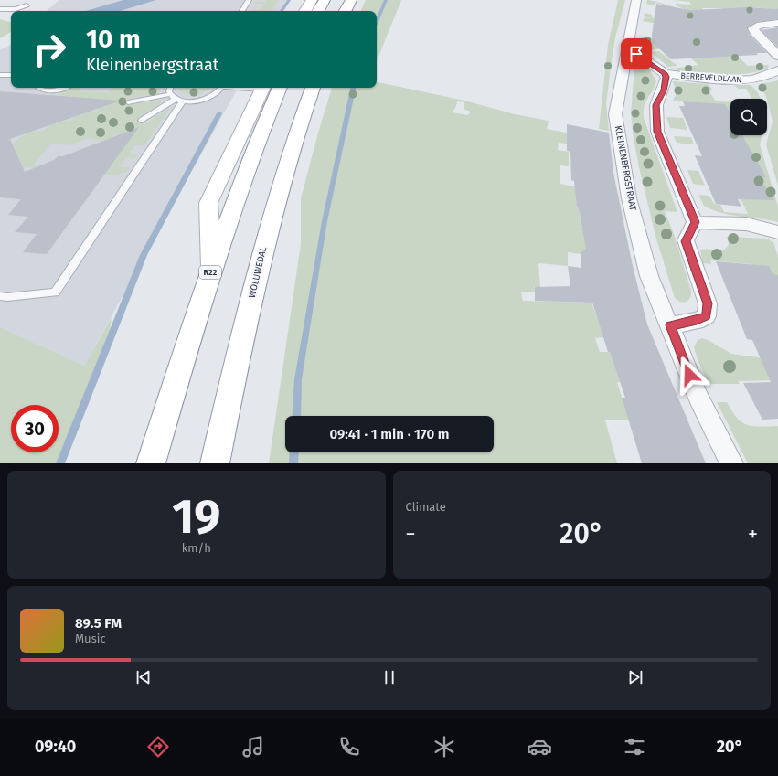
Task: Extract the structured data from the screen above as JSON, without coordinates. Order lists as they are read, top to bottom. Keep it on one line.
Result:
{"streets":{"main road":["R22","WOLUWEDAL"],"street":["BERREVELDLAAN","KLEINENBERGSTRAAT"]},"page":{"turn":["10 m","Kleinenbergstraat"],"limit":"30","trip":"09:41 · 1 min · 170 m","tile":[["19","km/h"],"Climate"],"heat":["−","20°","+"],"song":["89.5 FM","Music"],"tabs":["09:40","20°"]}}
